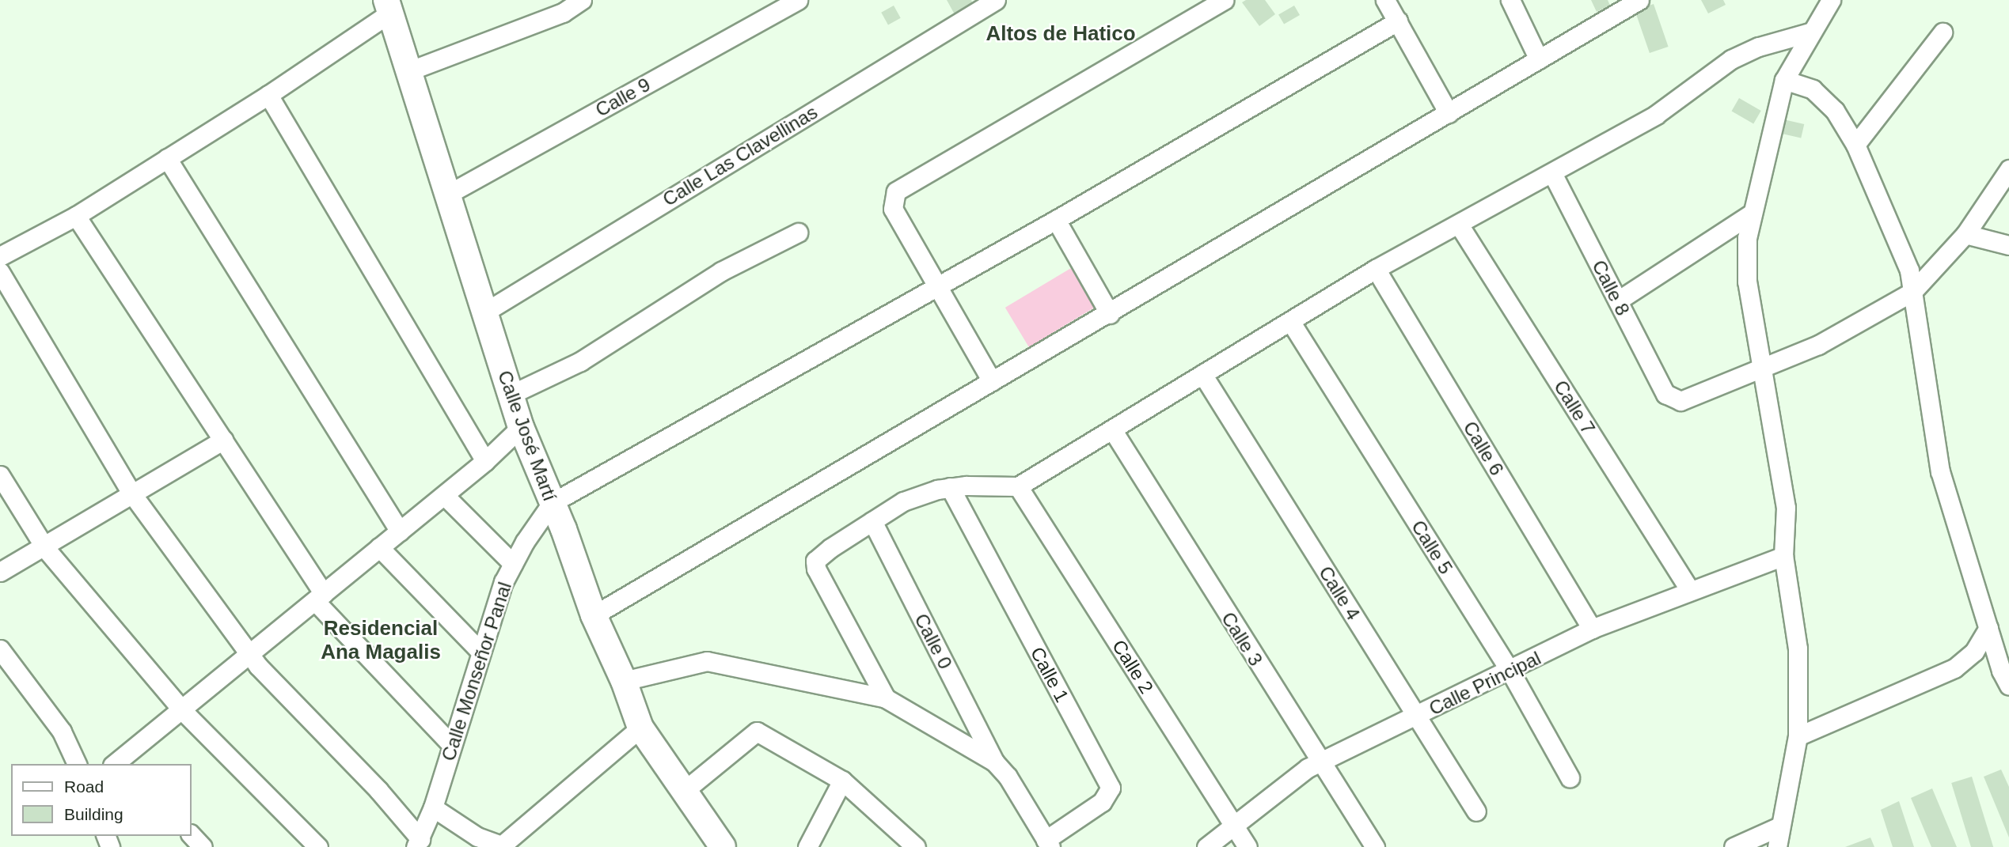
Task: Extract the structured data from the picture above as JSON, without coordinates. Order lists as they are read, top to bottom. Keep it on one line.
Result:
{"streets":{"main road":["Calle José Martí"],"street":["Calle 9","Calle Las Clavellinas","Calle 8","Calle 7","Calle 6","Calle 5","Calle 4","Calle 3","Calle 0","Calle 2","Calle Monseñor Panal","Calle 1","Calle Principal"]},"crossings":[["Calle 9","Calle José Martí"],["Calle Las Clavellinas","Calle José Martí"],["Calle 7","Calle Principal"],["Calle José Martí","Calle Monseñor Panal"],["Calle 6","Calle Principal"],["Calle 5","Calle Principal"],["Calle 4","Calle Principal"],["Calle 3","Calle Principal"],["Calle 2","Calle Principal"]],"districts":["Altos de Hatico","Residencial Ana Magalis"],"legend":["Road","Building"]}
